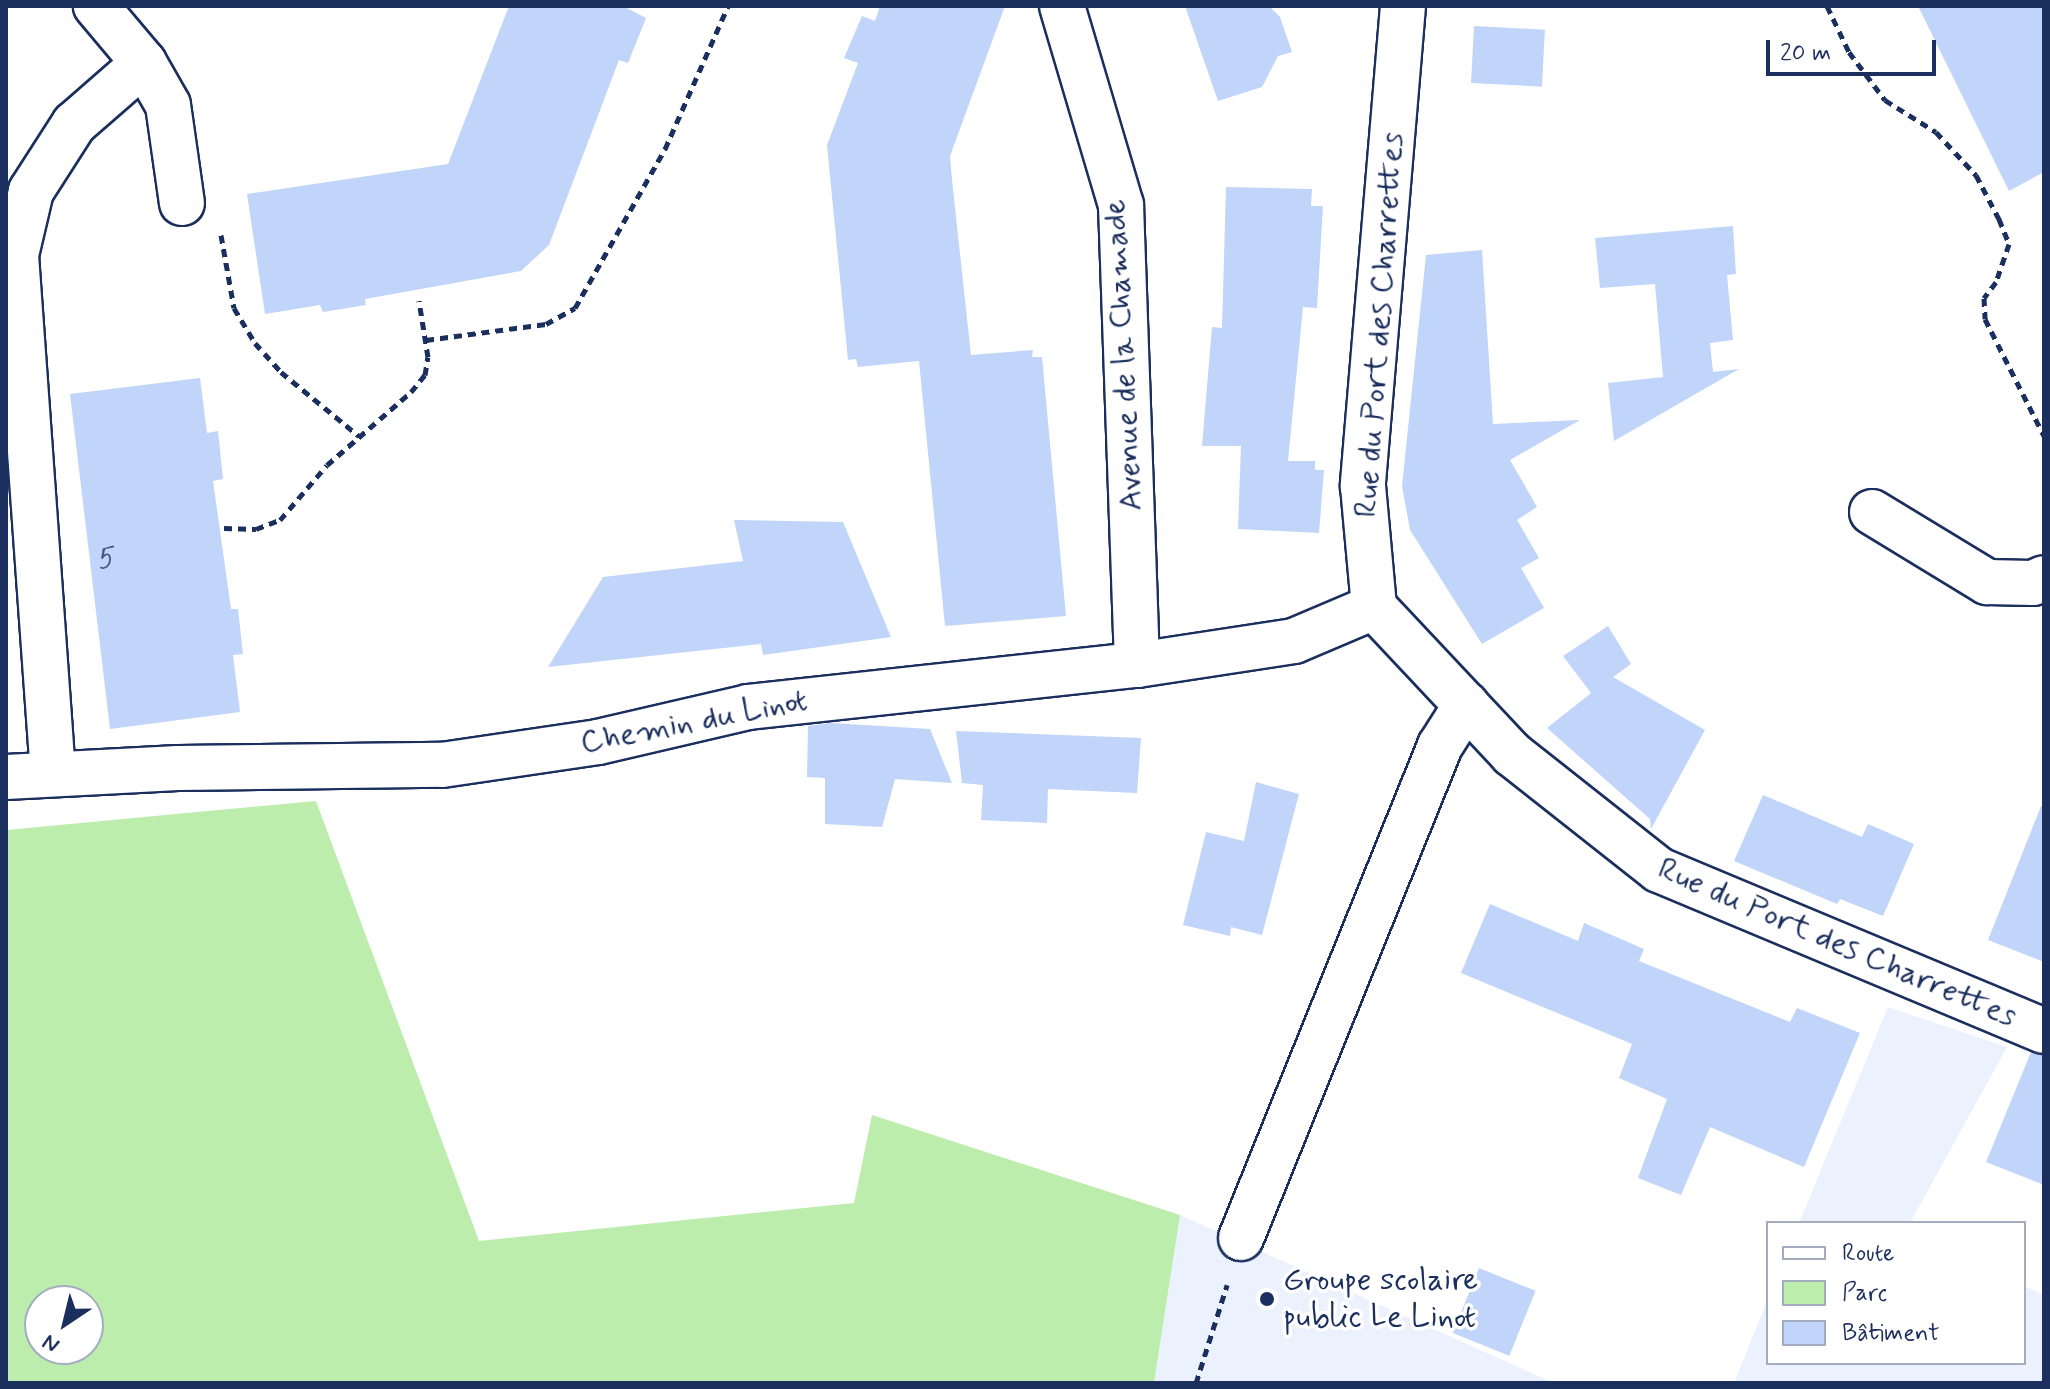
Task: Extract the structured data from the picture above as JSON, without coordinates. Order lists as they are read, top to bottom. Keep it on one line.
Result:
{"streets":{"street":["Rue du Port des Charrettes","Avenue de la Chamade","Chemin du Linot"]},"crossings":[["Rue du Port des Charrettes","Chemin du Linot"],["Avenue de la Chamade","Chemin du Linot"]],"places":["Groupe scolaire public Le Linot"],"house_numbers":["5"],"legend":["Route","Parc","Bâtiment"],"scale_bar":"20 m","north":"bottom left"}
